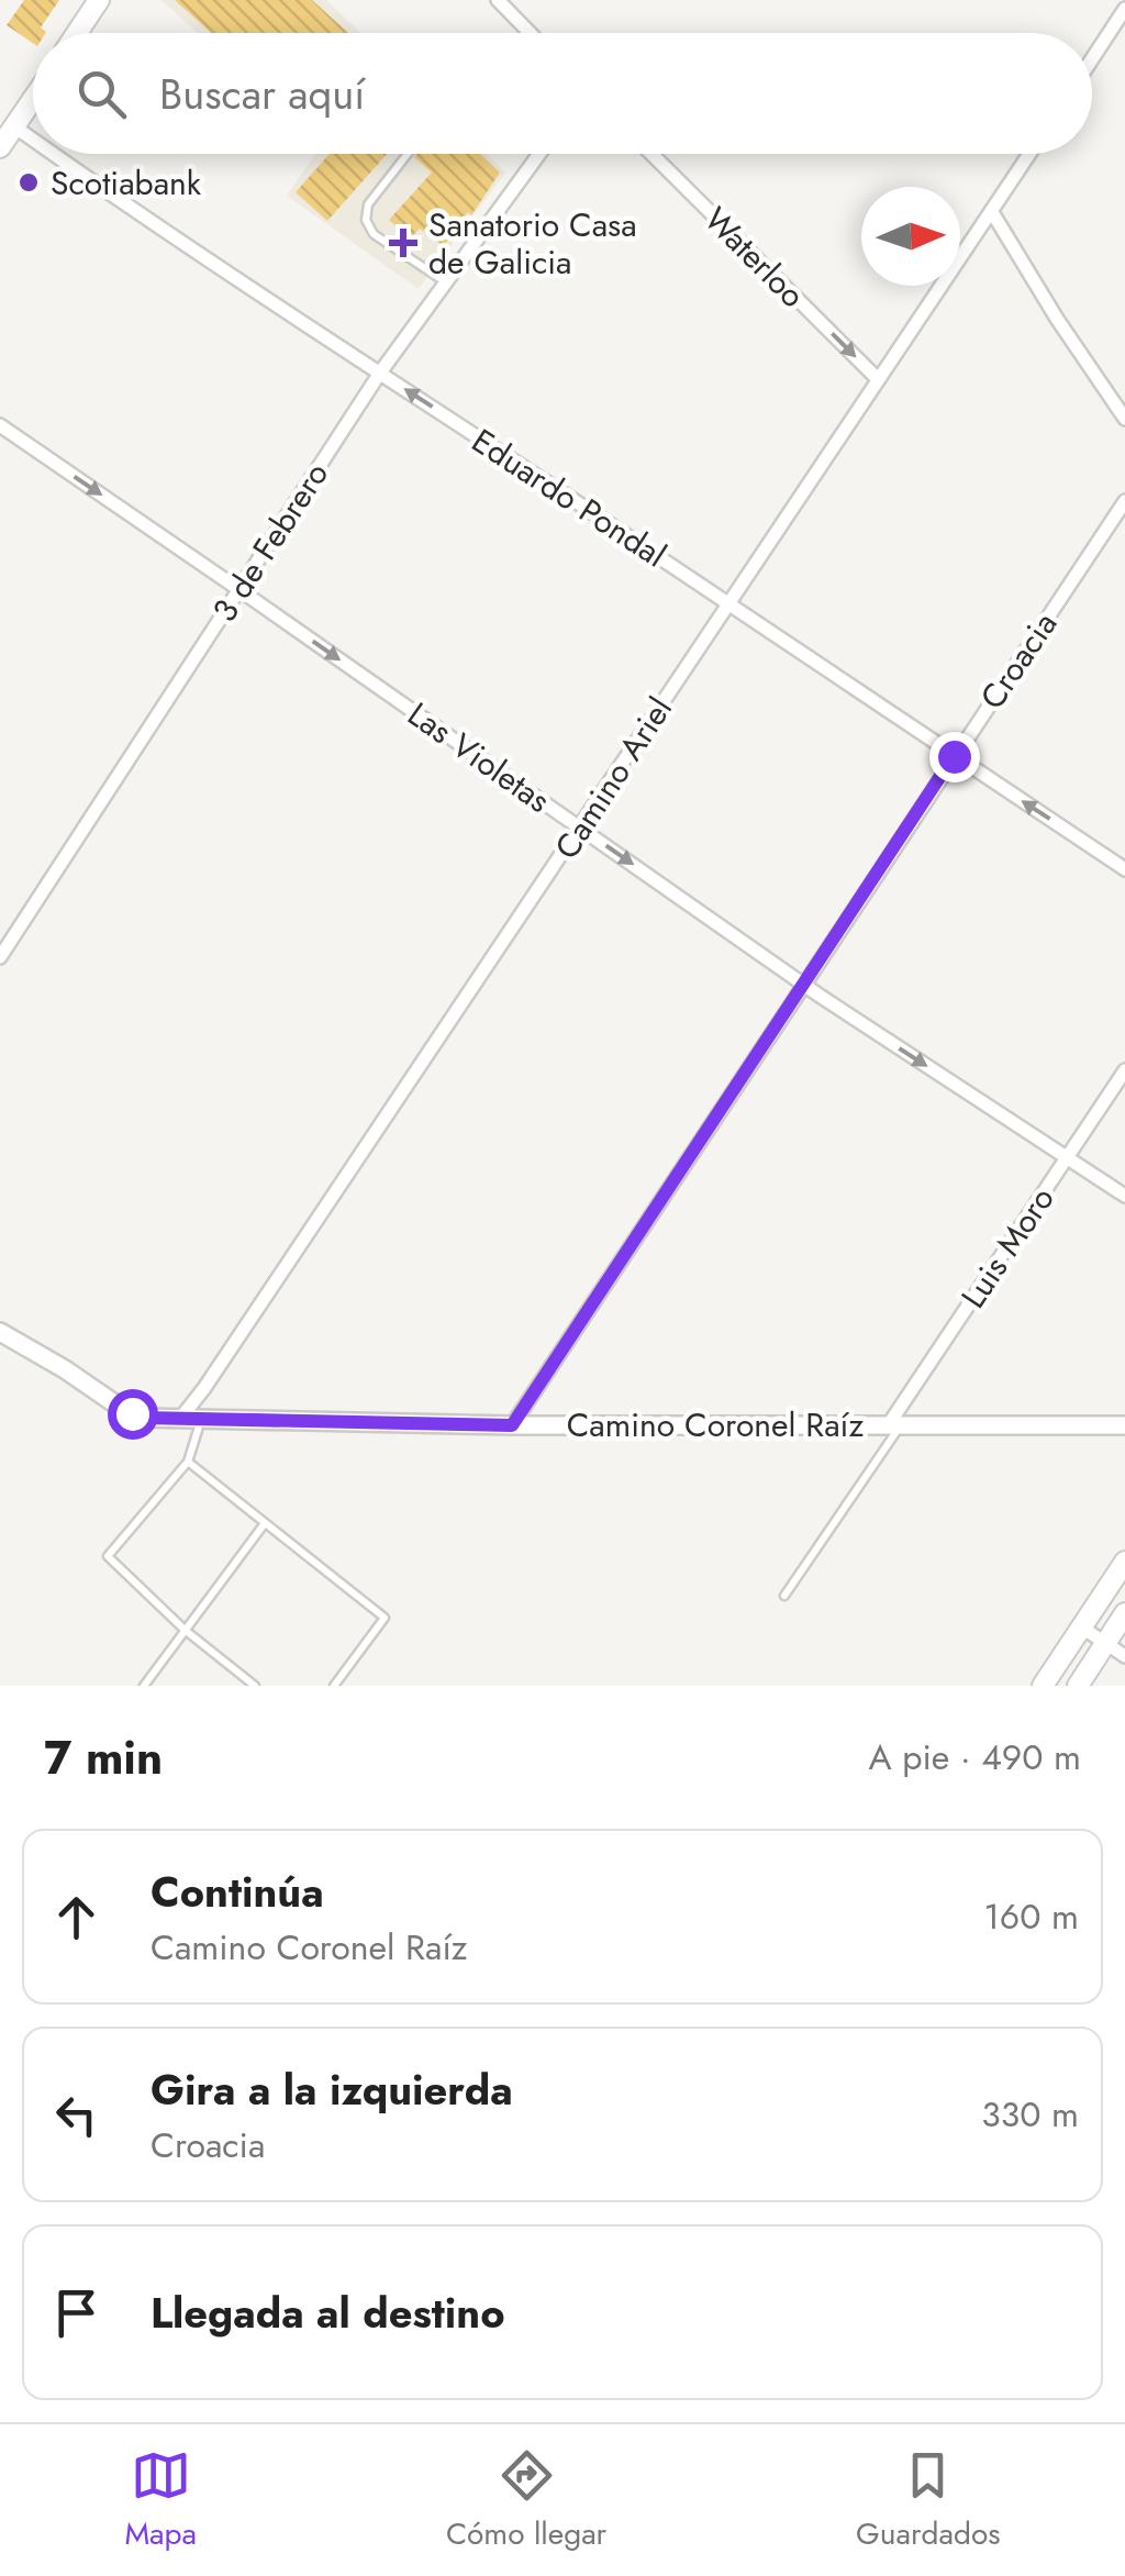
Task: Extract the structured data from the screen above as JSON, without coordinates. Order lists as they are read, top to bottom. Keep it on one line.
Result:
{"streets":{"street":["Waterloo","Eduardo Pondal","3 de Febrero","Croacia","Las Violetas","Camino Ariel","Luis Moro","Camino Coronel Raíz"]},"crossings":[["Waterloo","Camino Ariel"],["Eduardo Pondal","3 de Febrero"],["Eduardo Pondal","Croacia"],["Eduardo Pondal","Camino Ariel"],["3 de Febrero","Las Violetas"],["Croacia","Las Violetas"],["Croacia","Camino Coronel Raíz"],["Las Violetas","Camino Ariel"],["Las Violetas","Luis Moro"],["Camino Ariel","Camino Coronel Raíz"],["Luis Moro","Camino Coronel Raíz"]],"one_way":["Waterloo","Eduardo Pondal","Las Violetas"],"places":{"other":["Scotiabank"],"health":["Sanatorio Casa de Galicia"]},"north":"right","page":{"search":"Buscar aquí","heading":["7 min","A pie · 490 m"],"list":[["Continúa","Camino Coronel Raíz","160 m"],["Gira a la izquierda","Croacia","330 m"],"Llegada al destino"],"nav":["Mapa","Cómo llegar","Guardados"]}}
